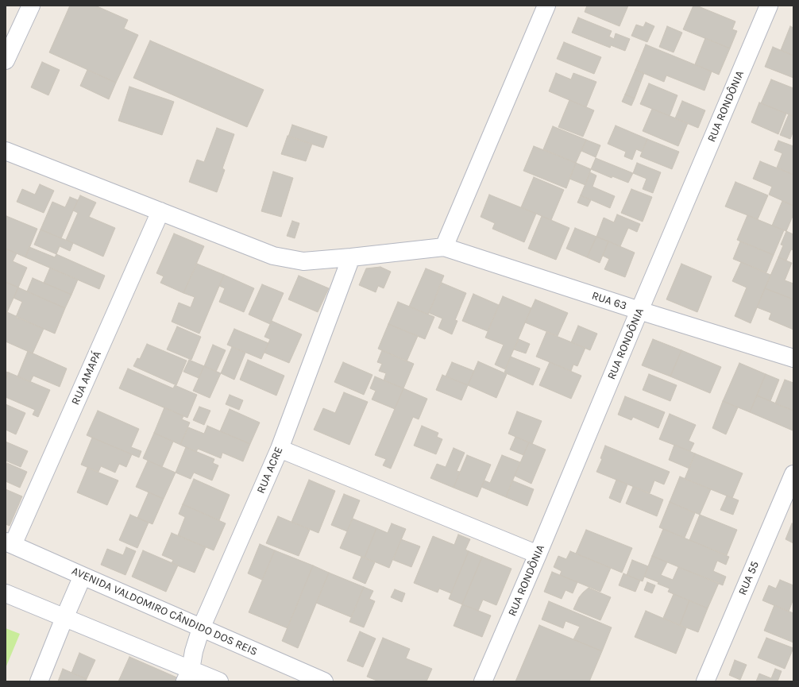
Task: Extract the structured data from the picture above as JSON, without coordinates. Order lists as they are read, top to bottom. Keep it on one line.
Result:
{"streets":{"street":["RUA RONDÔNIA","RUA 63","RUA AMAPÁ","RUA ACRE","RUA 55","AVENIDA VALDOMIRO CÂNDIDO DOS REIS"]},"crossings":[["RUA RONDÔNIA","RUA 63"],["RUA AMAPÁ","AVENIDA VALDOMIRO CÂNDIDO DOS REIS"],["RUA ACRE","AVENIDA VALDOMIRO CÂNDIDO DOS REIS"]]}
